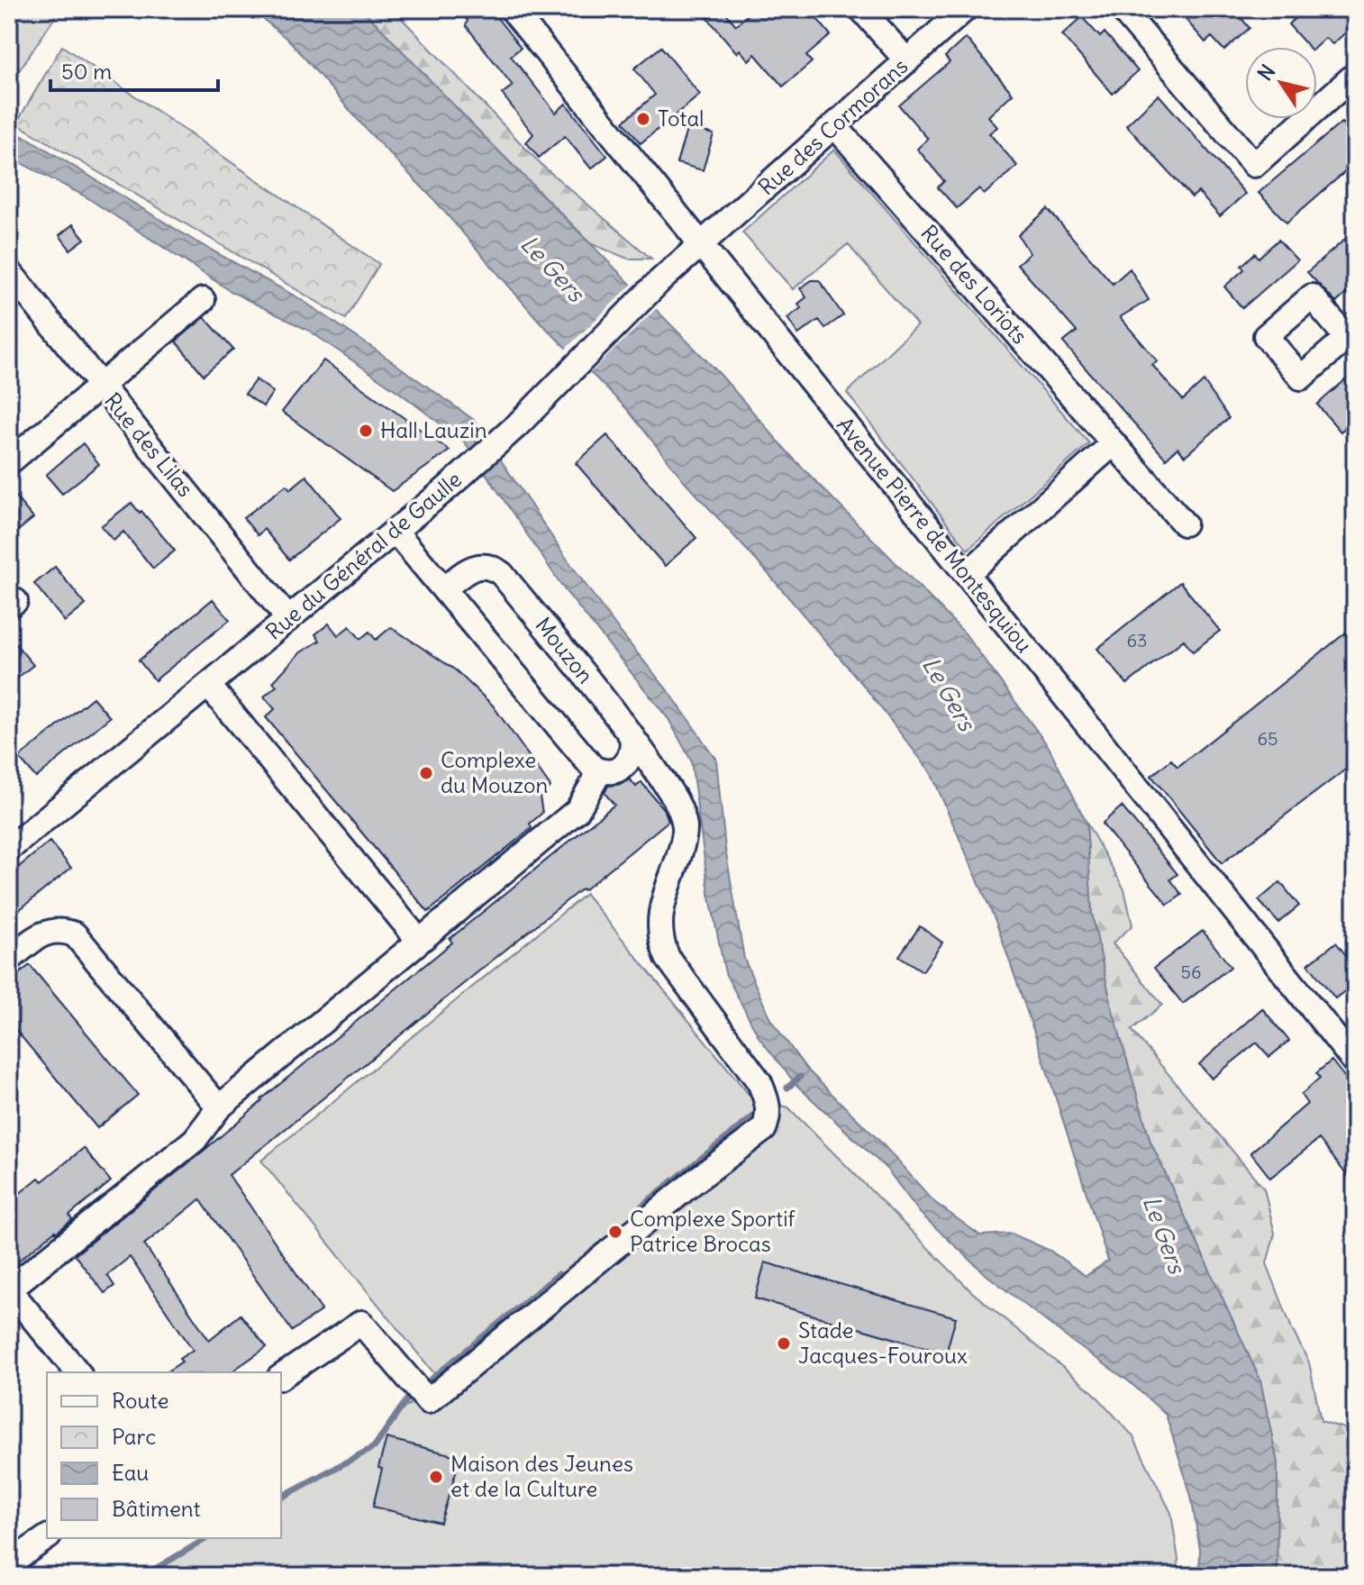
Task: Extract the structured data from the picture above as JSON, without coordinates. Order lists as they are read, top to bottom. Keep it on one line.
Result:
{"streets":{"street":["Rue des Cormorans","Rue des Loriots","Rue des Lilas","Avenue Pierre de Montesquiou","Rue du Général de Gaulle","Mouzon"]},"crossings":[["Rue des Cormorans","Rue des Loriots"],["Rue des Cormorans","Avenue Pierre de Montesquiou"],["Rue des Cormorans","Rue du Général de Gaulle"],["Rue des Lilas","Rue du Général de Gaulle"],["Avenue Pierre de Montesquiou","Rue du Général de Gaulle"]],"water":["Le Gers"],"places":["Total","Hall Lauzin","Complexe du Mouzon","Complexe Sportif Patrice Brocas","Stade Jacques-Fouroux","Maison des Jeunes et de la Culture"],"house_numbers":["63","65","56"],"legend":["Route","Parc","Eau","Bâtiment"],"scale_bar":"50 m","north":"top left"}
